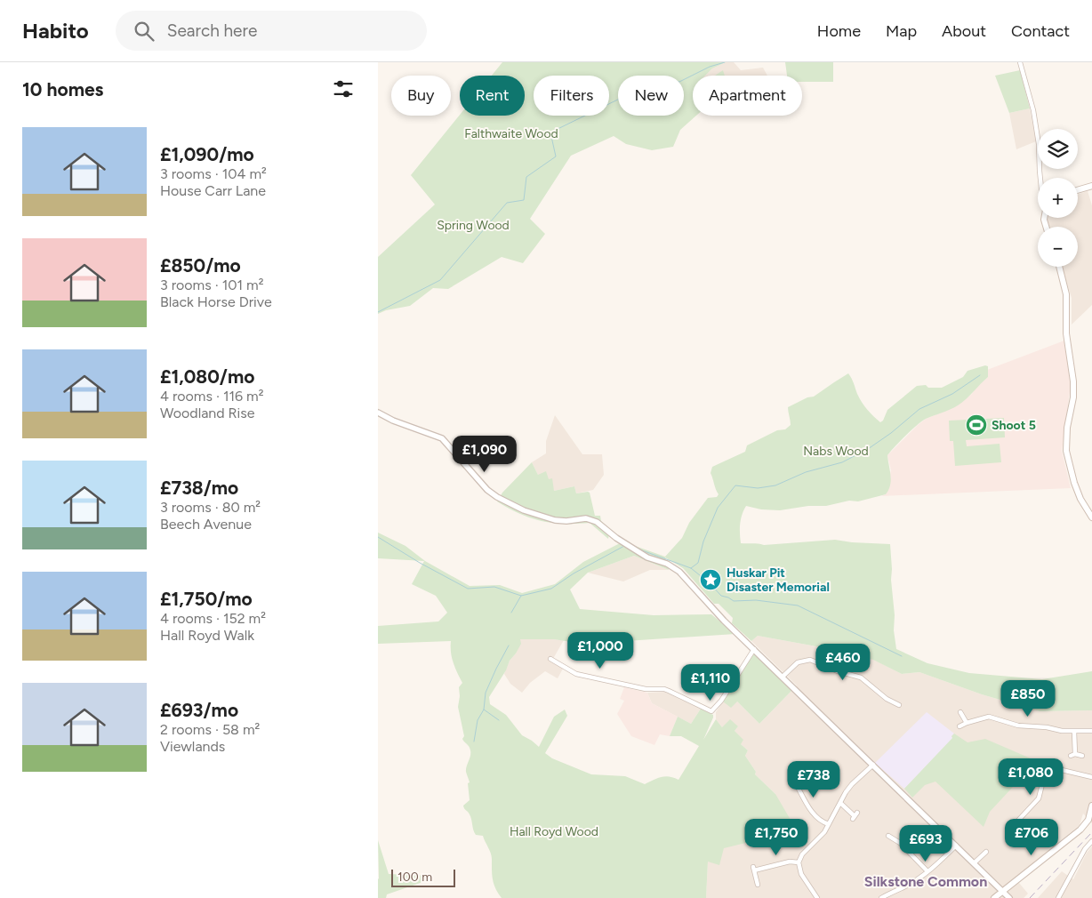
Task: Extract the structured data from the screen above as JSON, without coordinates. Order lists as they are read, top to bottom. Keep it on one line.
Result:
{"districts":["Silkstone Common"],"parks":["Falthwaite Wood","Spring Wood","Nabs Wood","Hall Royd Wood"],"places":{"sports":["Shoot 5"],"place":["Huskar Pit Disaster Memorial"]},"scale_bar":"100 m","page":{"header":"Habito","search":"Search here","nav":["Home","Map","About","Contact"],"heading":"10 homes","chip":["Buy","Rent","Filters","New","Apartment"],"list":[{"name":"£1,090/mo","note":"3 rooms · 104 m² · House Carr Lane"},{"name":"£850/mo","note":"3 rooms · 101 m² · Black Horse Drive"},{"name":"£1,080/mo","note":"4 rooms · 116 m² · Woodland Rise"},{"name":"£738/mo","note":"3 rooms · 80 m² · Beech Avenue"},{"name":"£1,750/mo","note":"4 rooms · 152 m² · Hall Royd Walk"},{"name":"£693/mo","note":"2 rooms · 58 m² · Viewlands"}],"map_buttons":["+","−"],"price":["£1,090","£1,000","£460","£1,110","£850","£1,080","£738","£1,750","£706","£693"],"scale":"100 m"}}
